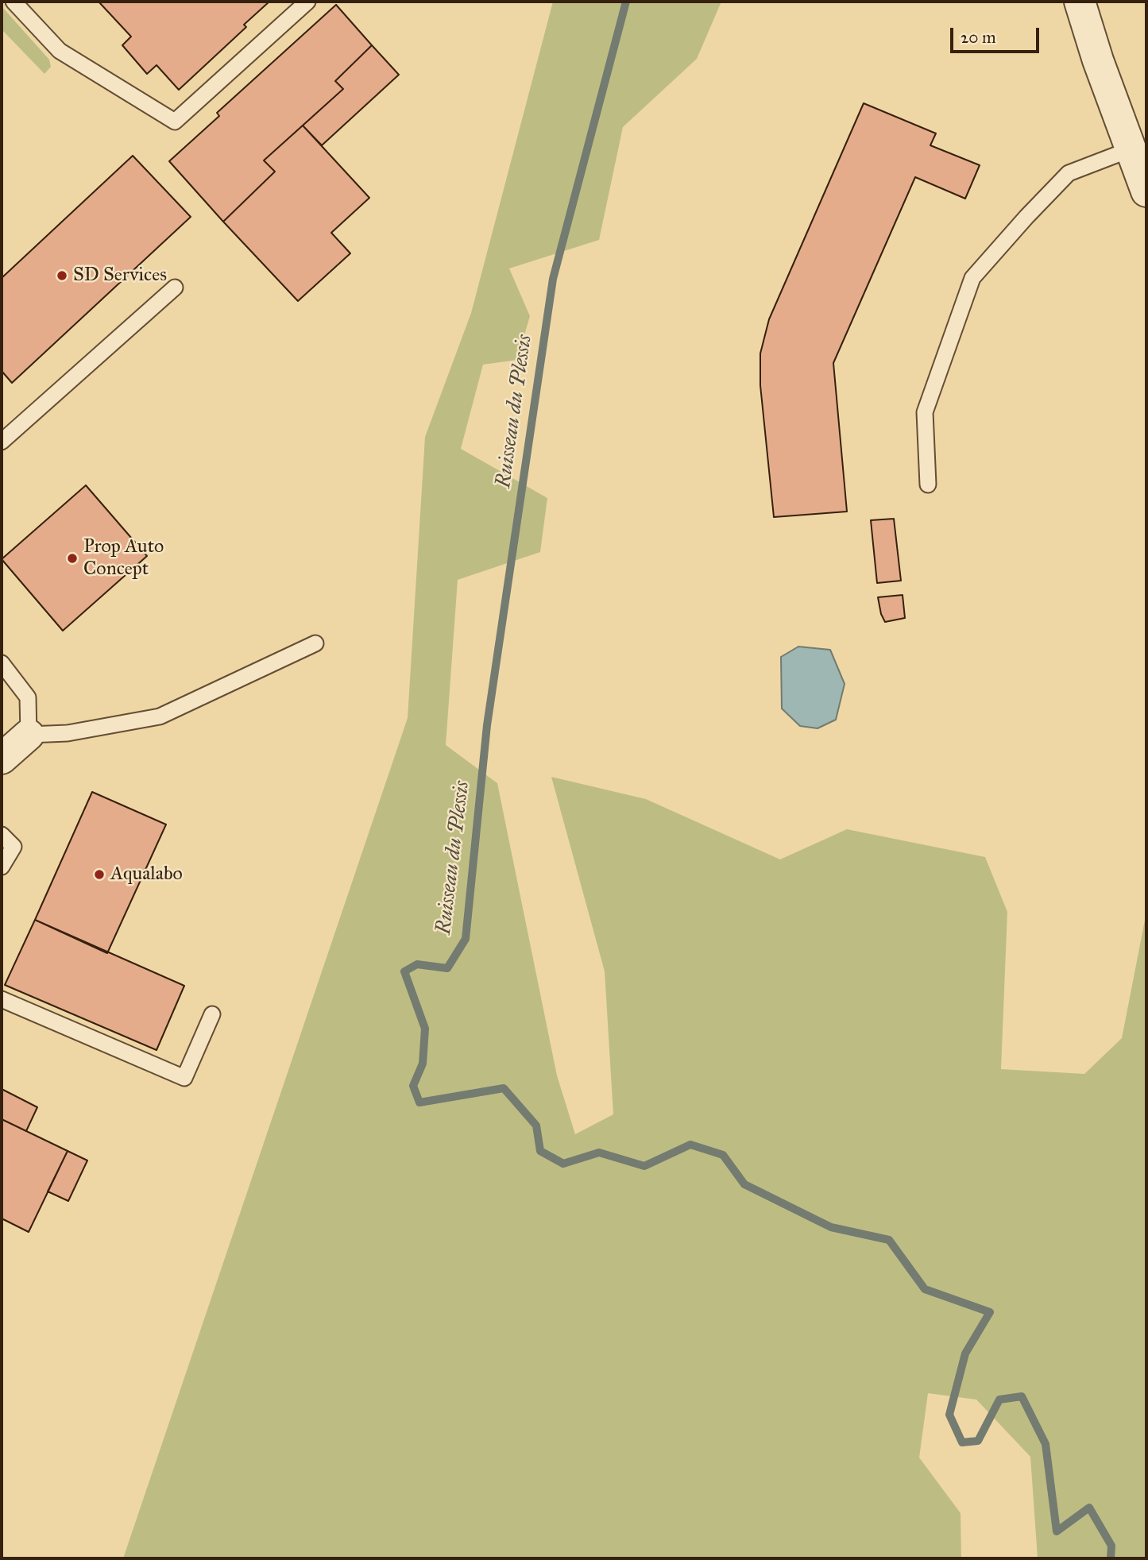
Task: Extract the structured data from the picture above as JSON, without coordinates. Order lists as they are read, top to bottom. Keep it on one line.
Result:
{"water":["Ruisseau du Plessis"],"places":["SD Services","Prop Auto Concept","Aqualabo"],"scale_bar":"20 m"}
